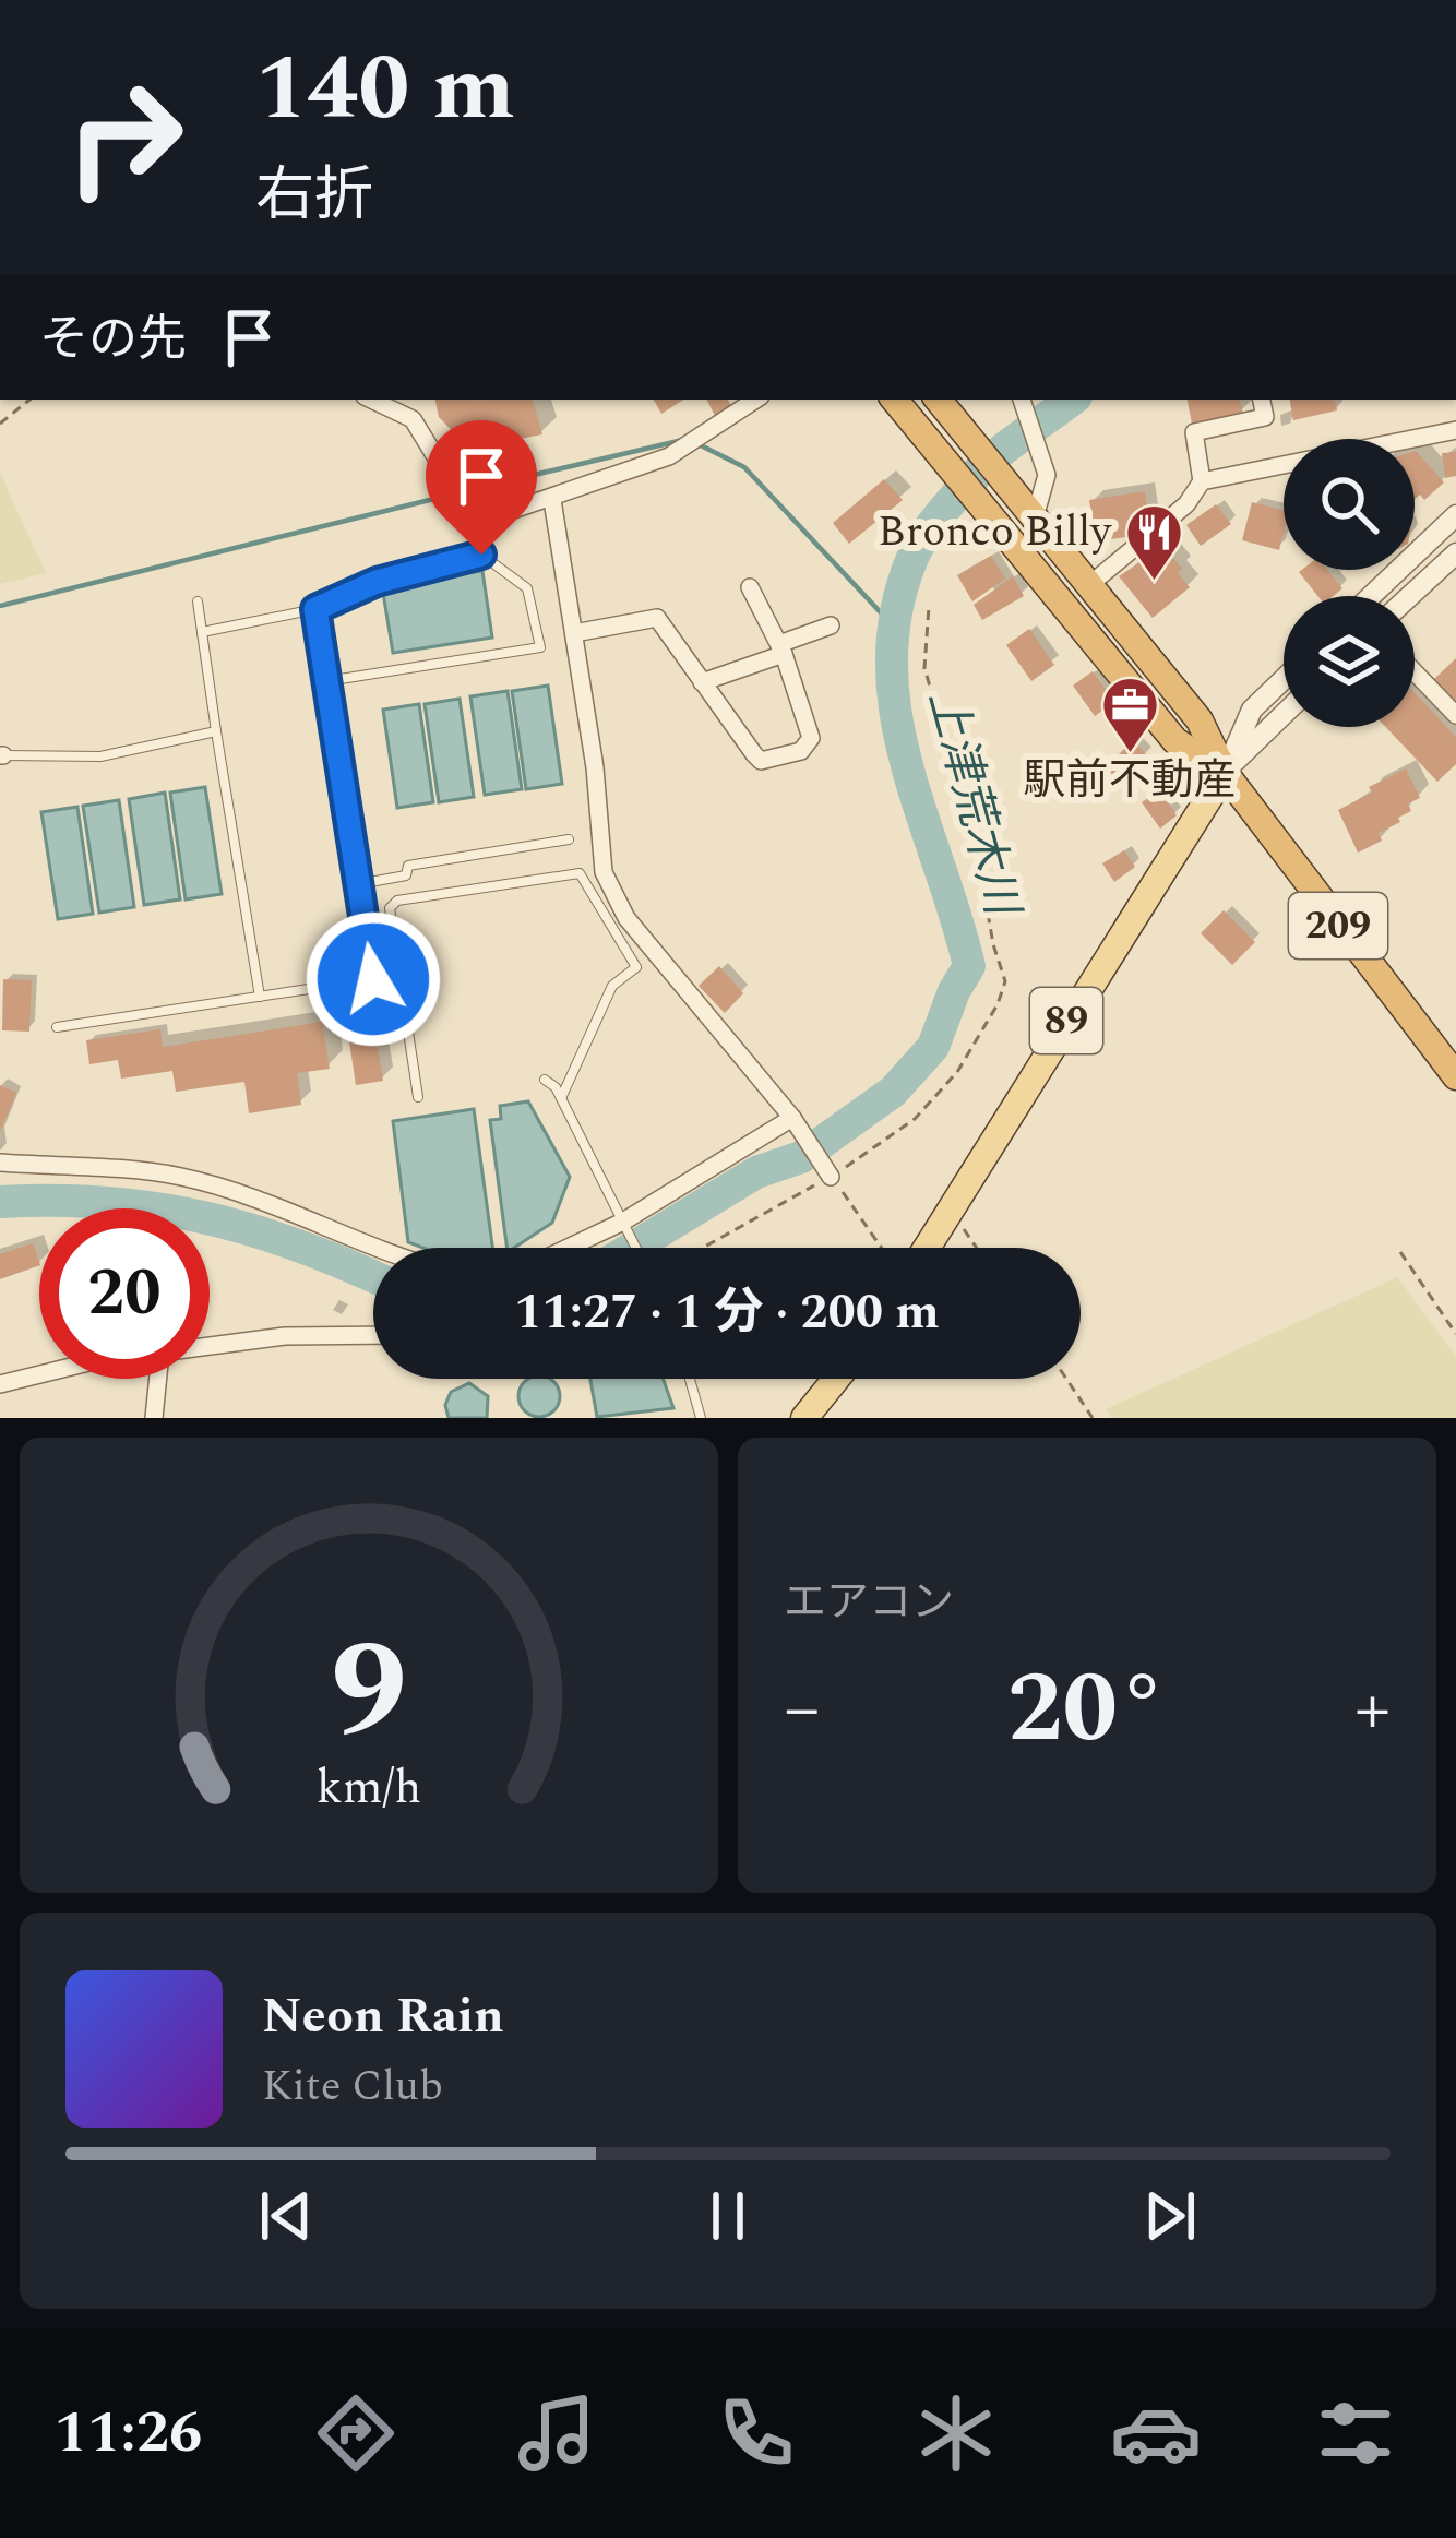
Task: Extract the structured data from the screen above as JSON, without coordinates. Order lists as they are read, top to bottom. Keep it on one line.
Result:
{"streets":{"highway":["209"],"main road":["89"]},"crossings":[["209","89"]],"water":["上津荒木川"],"places":{"restaurant":["Bronco Billy"],"office":["駅前不動産"]},"page":{"turn":["140 m","右折"],"then":"その先","limit":"20","trip":"11:27 · 1 分 · 200 m","tile":"エアコン","heat":["−","20°","+"],"song":["Neon Rain","Kite Club"],"tabs":"11:26","gauge":["9","km/h"]}}
